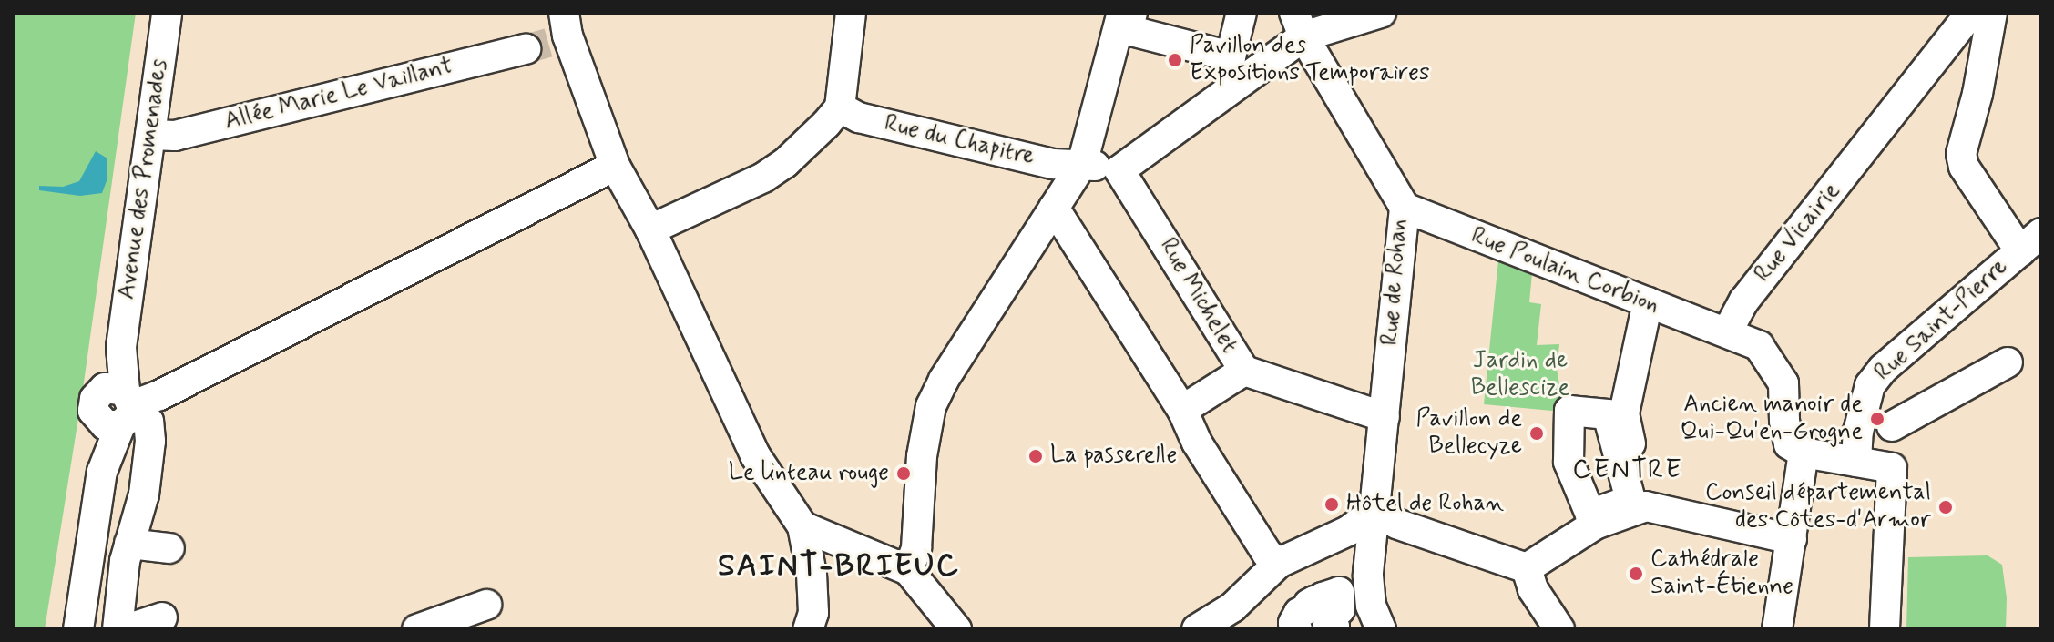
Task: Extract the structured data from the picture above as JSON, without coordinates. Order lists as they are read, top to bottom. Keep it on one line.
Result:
{"streets":{"street":["Allée Marie Le Vaillant","Rue du Chapitre","Avenue des Promenades","Rue Vicairie","Rue Poulain Corbion","Rue de Rohan","Rue Michelet","Rue Saint-Pierre"]},"crossings":[["Allée Marie Le Vaillant","Avenue des Promenades"],["Rue du Chapitre","Rue Michelet"],["Rue Vicairie","Rue Poulain Corbion"],["Rue Poulain Corbion","Rue de Rohan"],["Rue de Rohan","Rue Michelet"]],"districts":["CENTRE","SAINT-BRIEUC"],"parks":["Jardin de Bellescize"],"places":["Pavillon des Expositions Temporaires","Ancien manoir de Qui-Qu'en-Grogne","Pavillon de Bellecyze","La passerelle","Le linteau rouge","Hôtel de Rohan","Conseil départemental des Côtes-d'Armor","Cathédrale Saint-Étienne"]}
